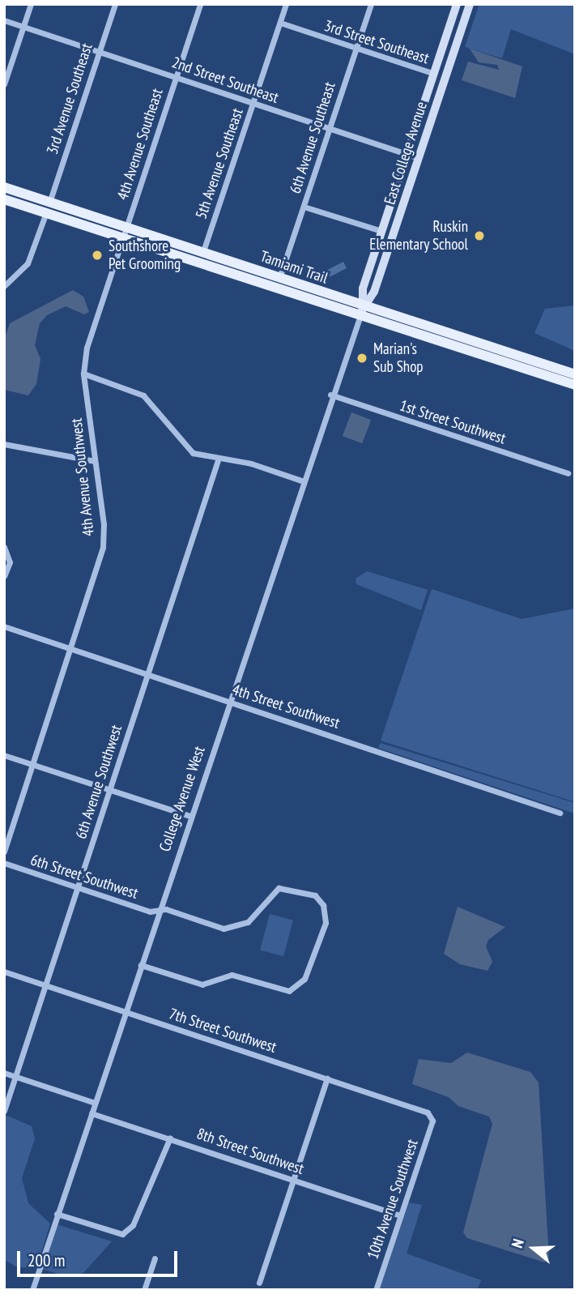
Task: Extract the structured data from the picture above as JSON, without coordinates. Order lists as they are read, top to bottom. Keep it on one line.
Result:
{"streets":{"main road":["East College Avenue","Tamiami Trail"],"street":["3rd Street Southeast","2nd Street Southeast","3rd Avenue Southeast","6th Avenue Southeast","4th Avenue Southeast","5th Avenue Southeast","1st Street Southwest","4th Avenue Southwest","4th Street Southwest","6th Avenue Southwest","College Avenue West","6th Street Southwest","7th Street Southwest","8th Street Southwest","10th Avenue Southwest"]},"crossings":[["3rd Street Southeast","6th Avenue Southeast"],["3rd Street Southeast","East College Avenue"],["3rd Street Southeast","5th Avenue Southeast"],["2nd Street Southeast","3rd Avenue Southeast"],["2nd Street Southeast","6th Avenue Southeast"],["2nd Street Southeast","4th Avenue Southeast"],["2nd Street Southeast","East College Avenue"],["2nd Street Southeast","5th Avenue Southeast"],["3rd Avenue Southeast","Tamiami Trail"],["6th Avenue Southeast","Tamiami Trail"],["4th Avenue Southeast","Tamiami Trail"],["4th Avenue Southeast","4th Avenue Southwest"],["East College Avenue","Tamiami Trail"],["East College Avenue","College Avenue West"],["5th Avenue Southeast","Tamiami Trail"],["Tamiami Trail","4th Avenue Southwest"],["Tamiami Trail","College Avenue West"],["1st Street Southwest","College Avenue West"],["4th Avenue Southwest","4th Street Southwest"],["4th Street Southwest","6th Avenue Southwest"],["4th Street Southwest","College Avenue West"],["6th Avenue Southwest","6th Street Southwest"],["6th Avenue Southwest","7th Street Southwest"],["College Avenue West","6th Street Southwest"],["College Avenue West","7th Street Southwest"],["College Avenue West","8th Street Southwest"],["7th Street Southwest","10th Avenue Southwest"],["8th Street Southwest","10th Avenue Southwest"]],"places":["Ruskin Elementary School","Southshore Pet Grooming","Marian's Sub Shop"],"scale_bar":"200 m","north":"left"}
